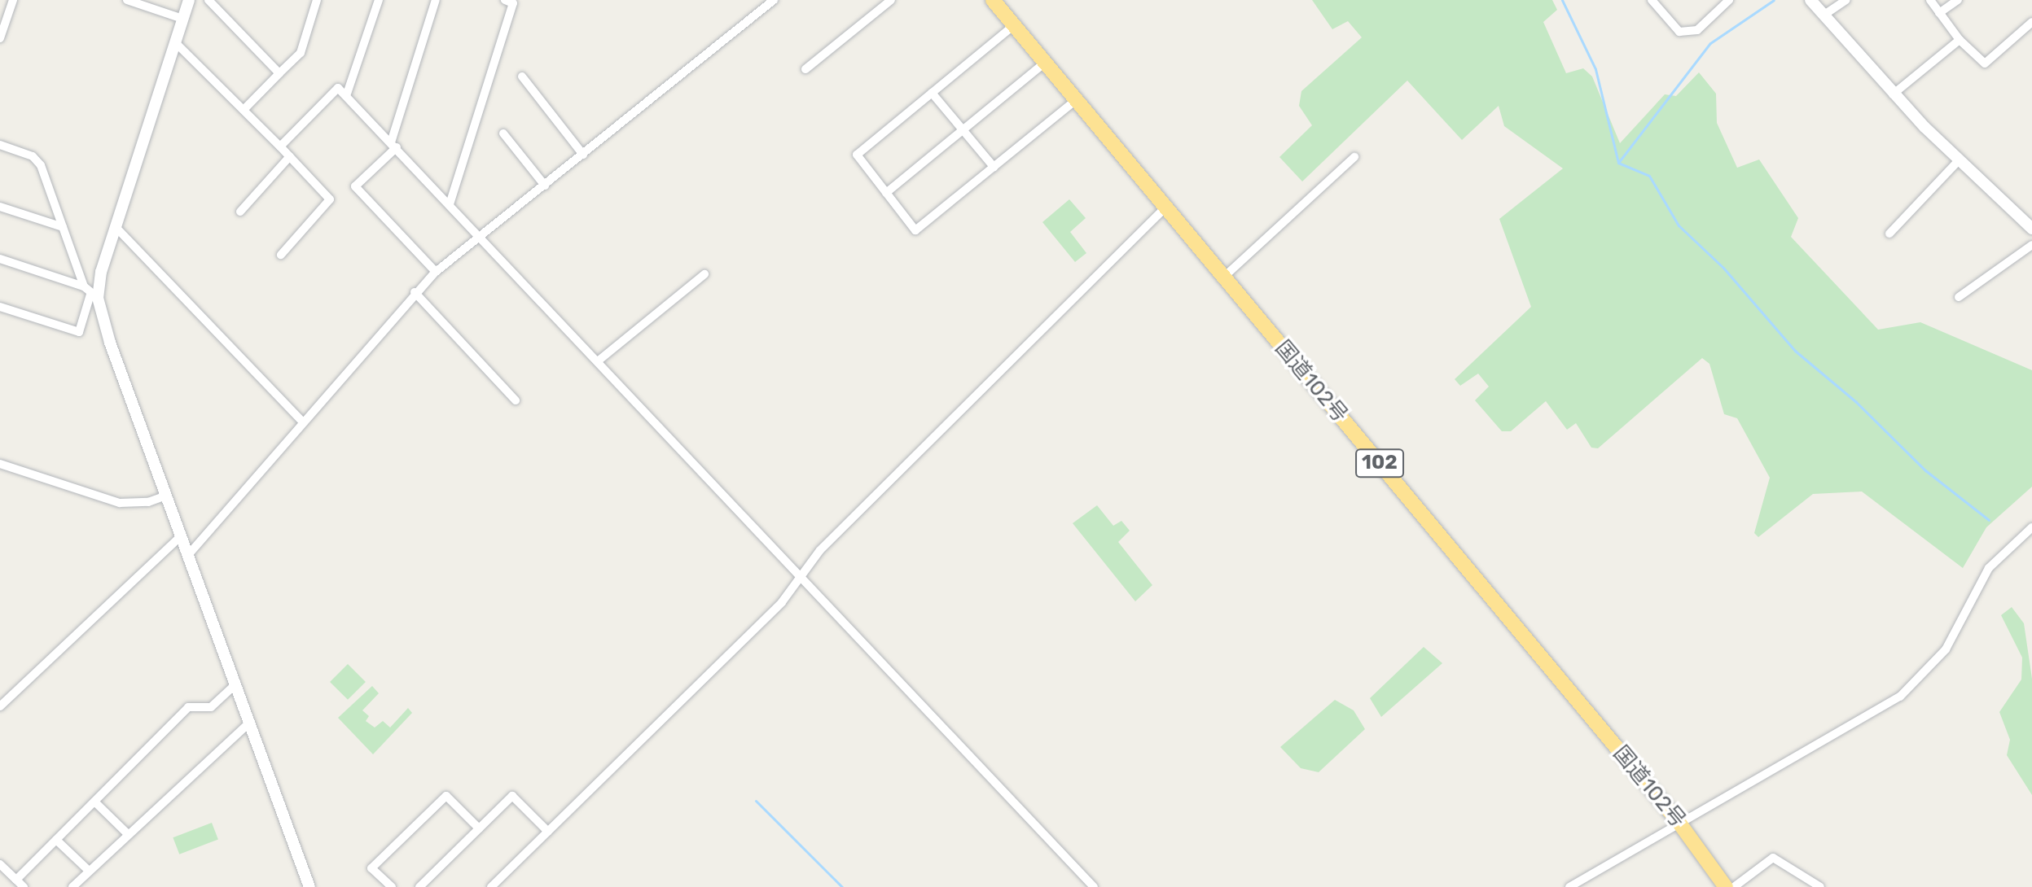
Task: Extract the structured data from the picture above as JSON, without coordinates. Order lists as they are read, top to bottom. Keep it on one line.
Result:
{"streets":{"highway":["国道102号","102"]}}
